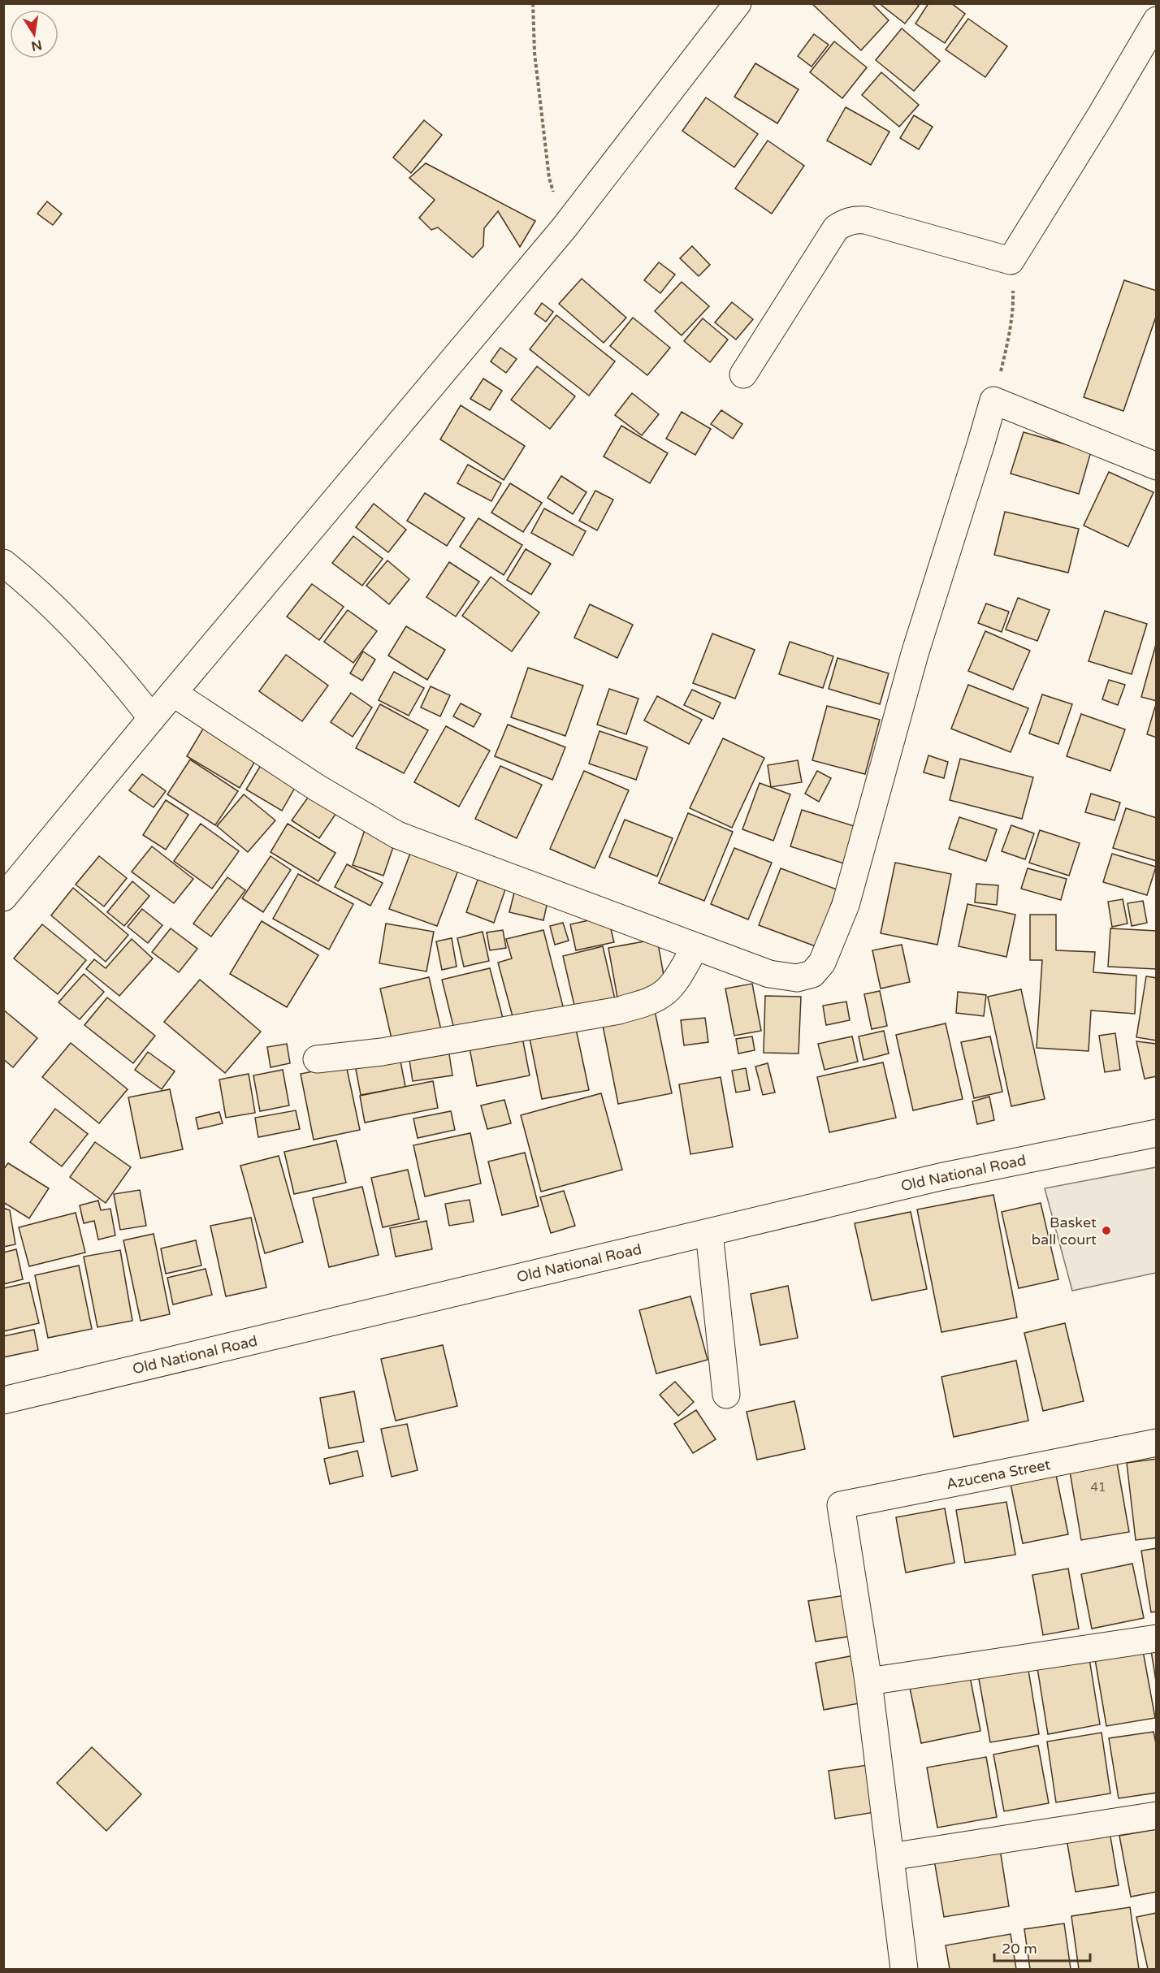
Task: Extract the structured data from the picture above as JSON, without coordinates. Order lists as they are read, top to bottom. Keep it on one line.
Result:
{"streets":{"street":["Old National Road","Azucena Street"]},"places":["Basket ball court"],"house_numbers":["41"],"scale_bar":"20 m","north":"bottom"}
